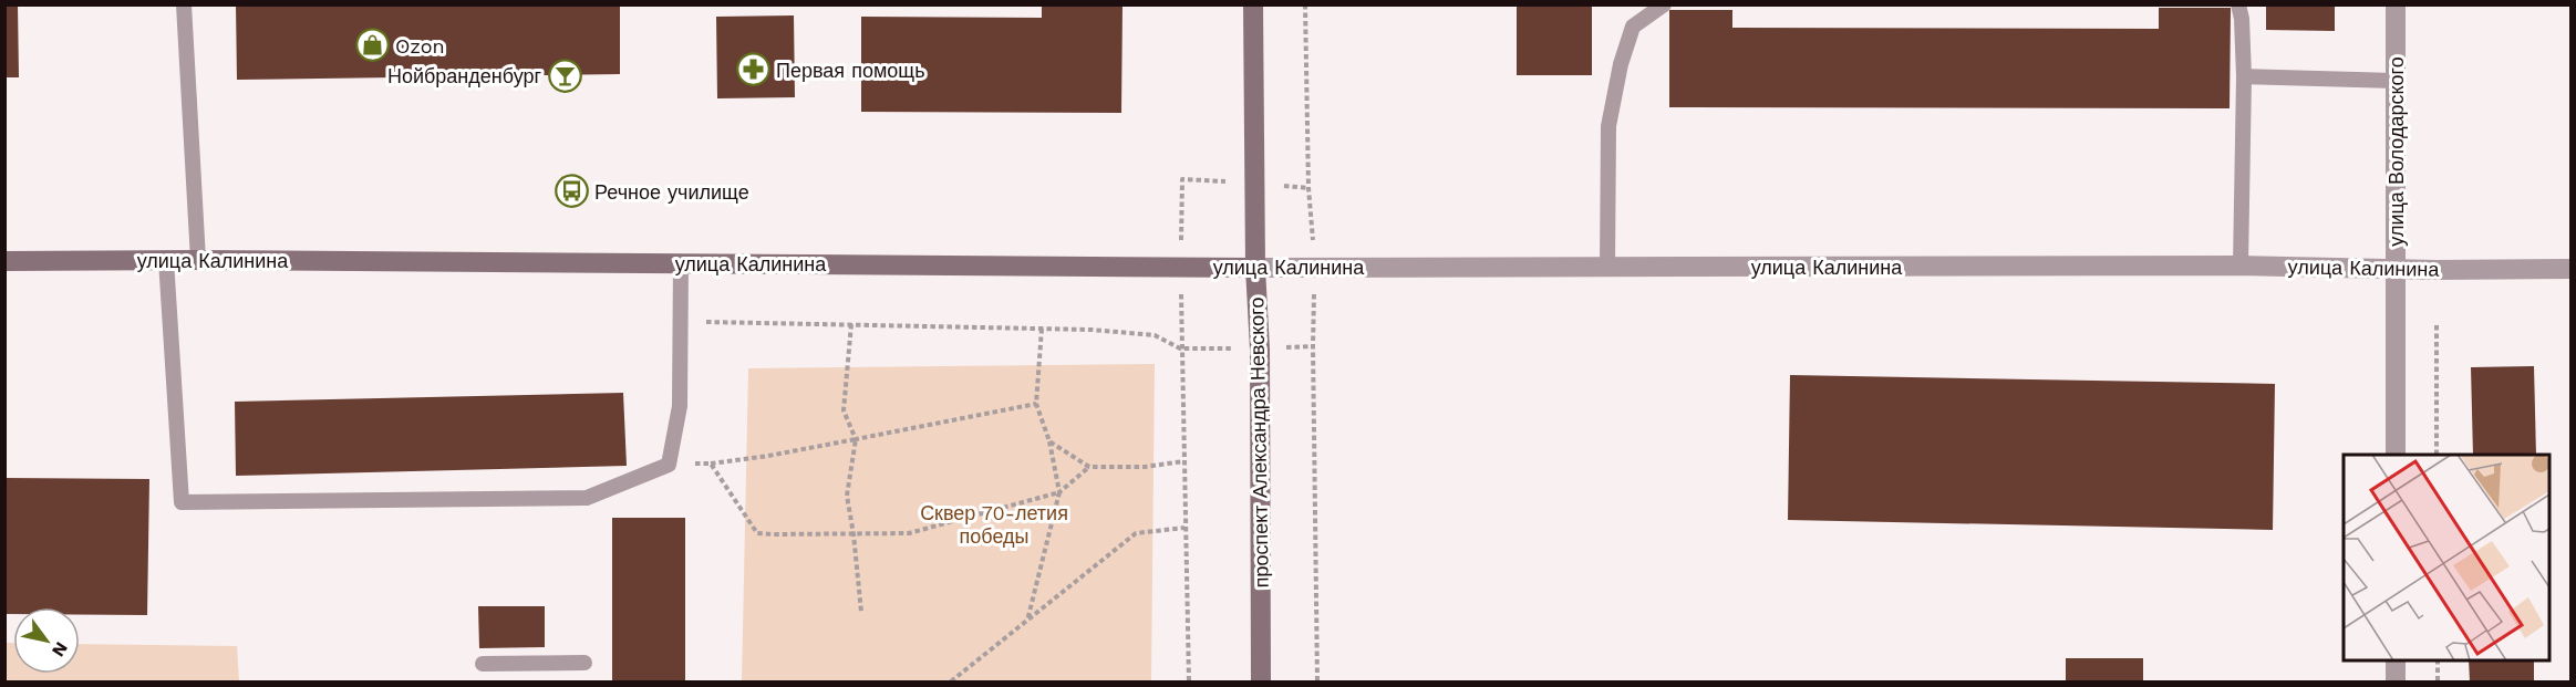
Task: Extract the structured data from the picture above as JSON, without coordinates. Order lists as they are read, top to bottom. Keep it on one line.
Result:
{"streets":{"main road":["улица Калинина","проспект Александра Невского"],"street":["улица Володарского"]},"crossings":[["улица Володарского","улица Калинина"],["улица Калинина","проспект Александра Невского"]],"parks":["Сквер 70-летия победы"],"places":{"shop":["Ozon"],"pharmacy":["Первая помощь"],"bar":["Нойбранденбург"],"bus stop":["Речное училище"]},"north":"bottom right"}
